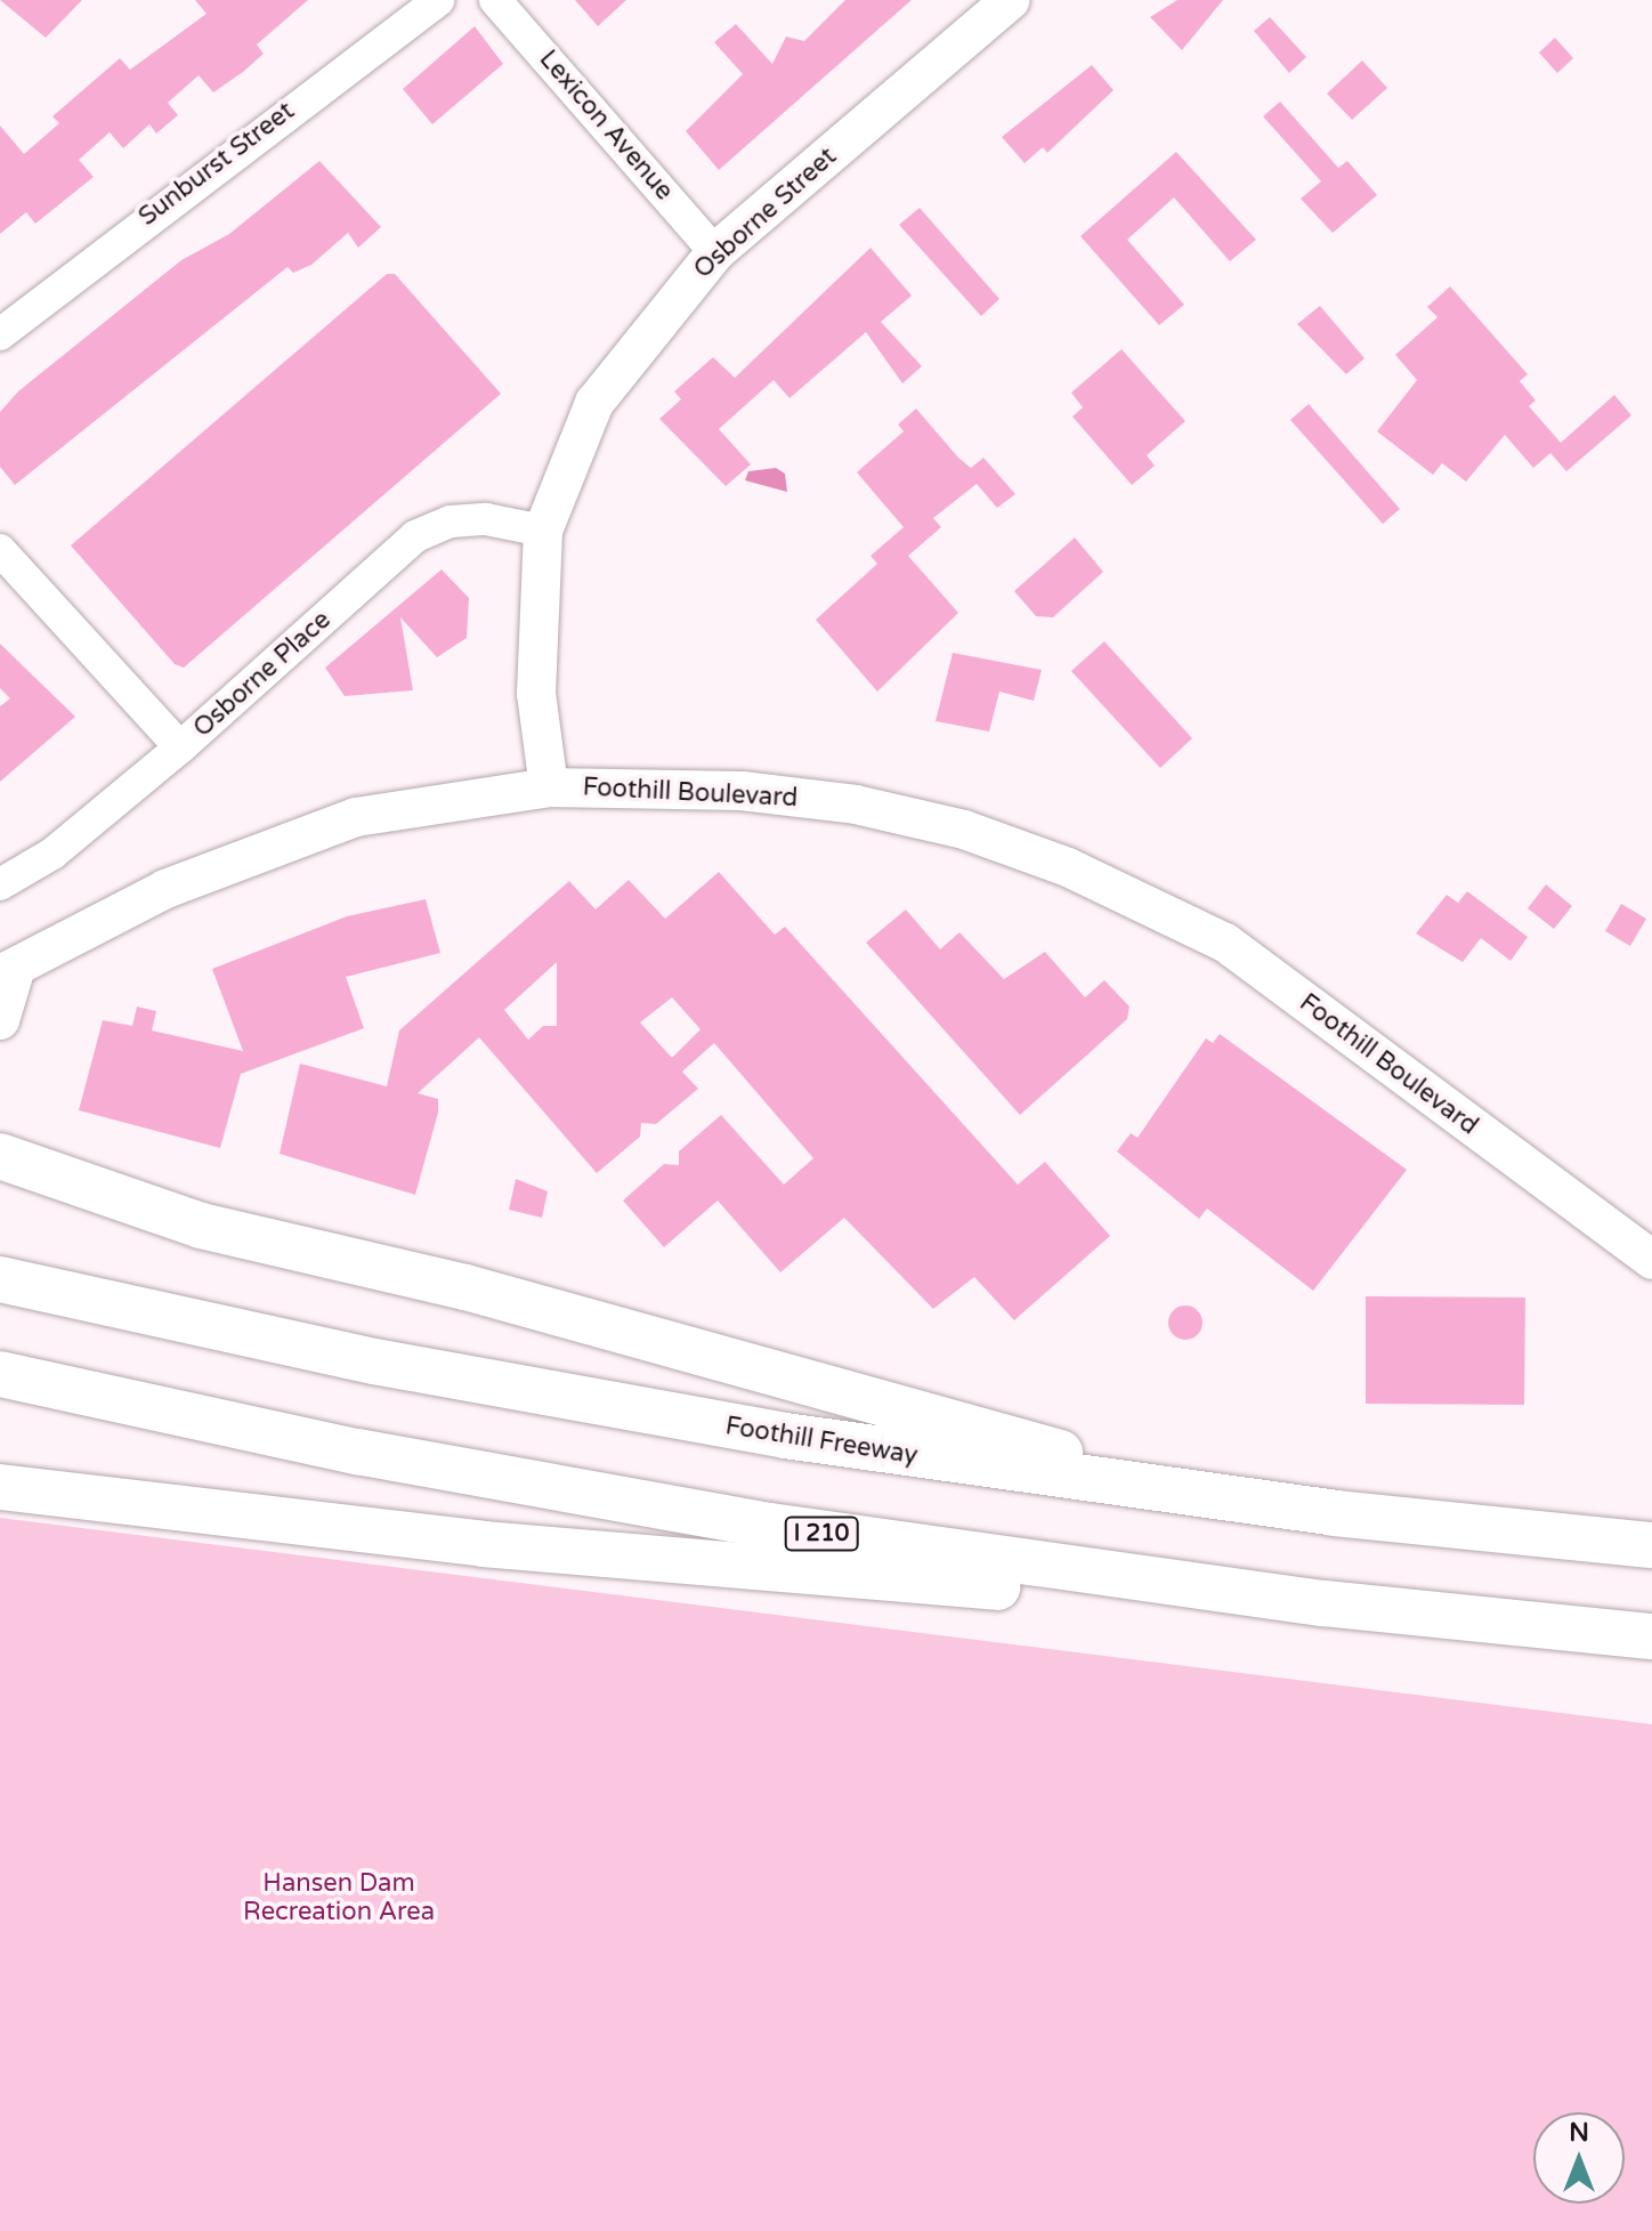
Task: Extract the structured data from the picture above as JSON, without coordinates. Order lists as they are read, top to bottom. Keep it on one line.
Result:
{"streets":{"highway":["Foothill Freeway","I 210"],"main road":["Osborne Street","Foothill Boulevard"],"street":["Lexicon Avenue","Sunburst Street","Osborne Place"]},"crossings":[["Lexicon Avenue","Osborne Street"],["Osborne Street","Osborne Place"],["Osborne Street","Foothill Boulevard"]],"parks":["Hansen Dam Recreation Area"],"north":"top"}
